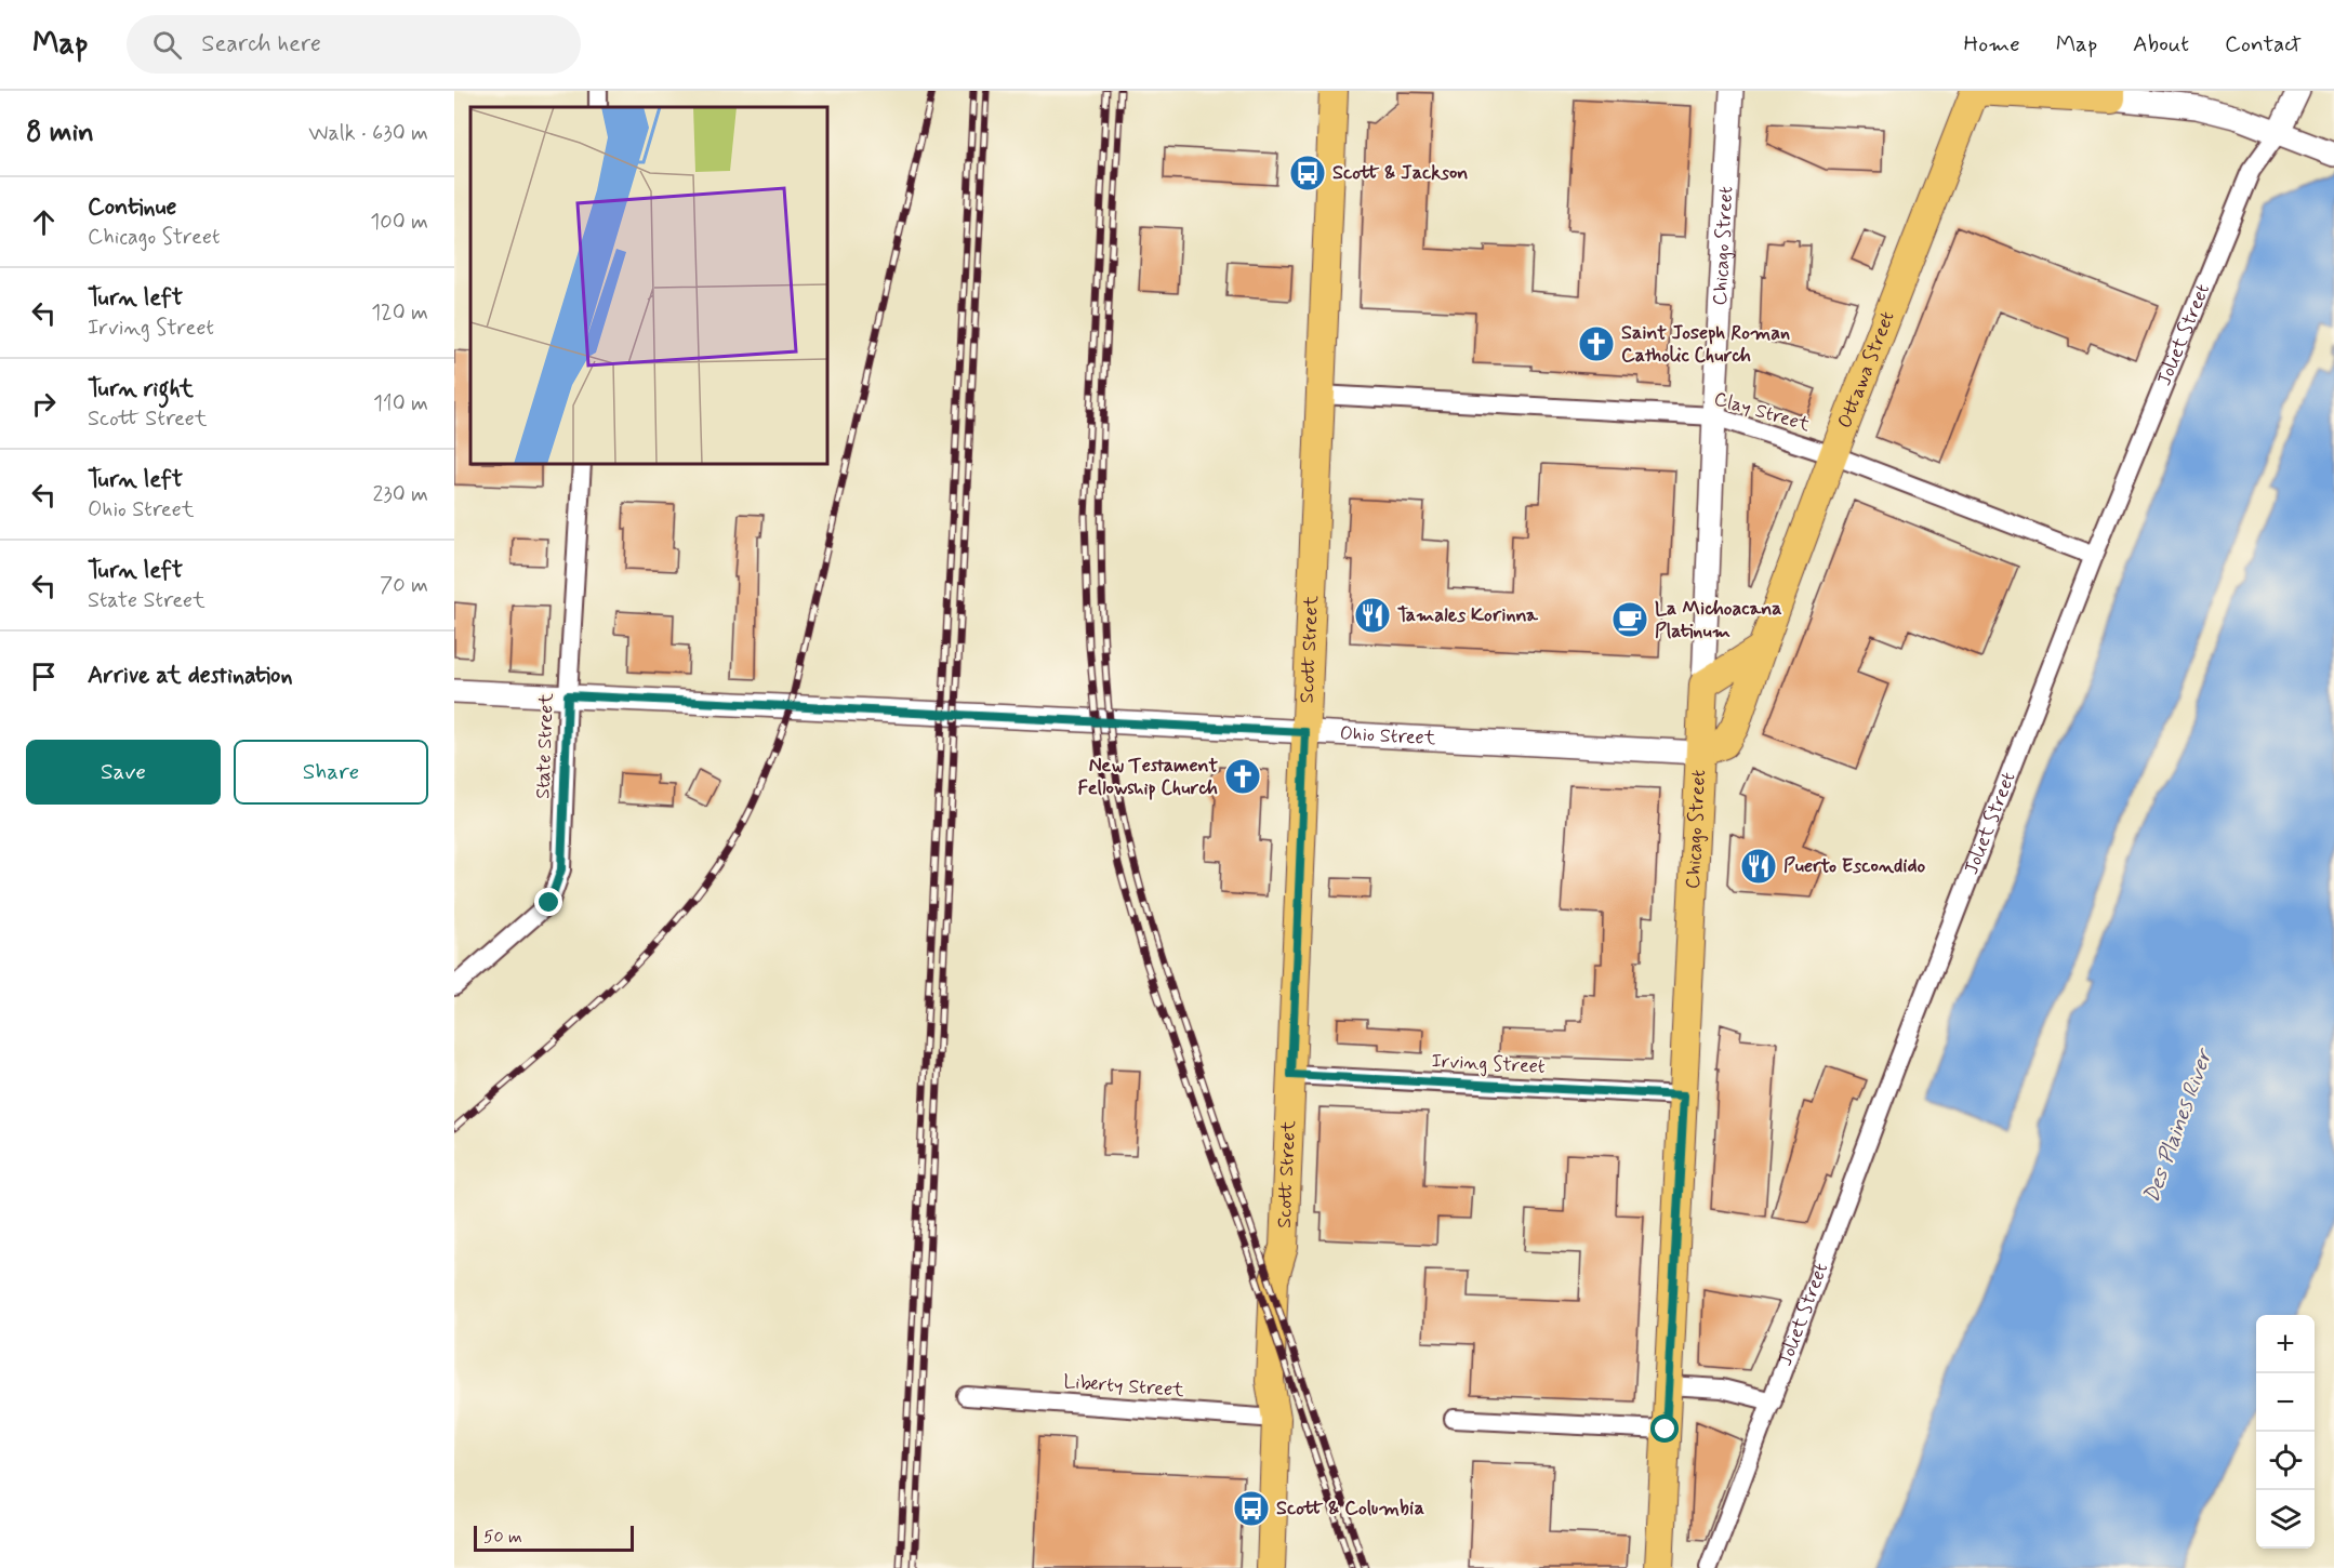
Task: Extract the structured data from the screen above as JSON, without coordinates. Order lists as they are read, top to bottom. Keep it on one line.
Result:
{"streets":{"main road":["Chicago Street","Ottawa Street","Scott Street"],"street":["Joliet Street","Clay Street","Ohio Street","State Street","Irving Street","Liberty Street"]},"crossings":[["Chicago Street","Ottawa Street"],["Chicago Street","Clay Street"],["Chicago Street","Ohio Street"],["Chicago Street","Irving Street"],["Joliet Street","Clay Street"],["Ottawa Street","Clay Street"],["Ottawa Street","Ohio Street"],["Clay Street","Scott Street"],["Scott Street","Ohio Street"],["Scott Street","Irving Street"],["Scott Street","Liberty Street"],["Ohio Street","State Street"]],"water":["Des Plaines River"],"places":{"bus stop":["Scott & Jackson","Scott & Columbia"],"church":["Saint Joseph Roman Catholic Church","New Testament Fellowship Church"],"restaurant":["Tamales Korinna","Puerto Escondido"],"cafe":["La Michoacana Platinum"]},"scale_bar":"50 m","page":{"header":"Map","search":"Search here","nav":["Home","Map","About","Contact"],"heading":["8 min","Walk · 630 m"],"list":[["Continue","Chicago Street","100 m"],["Turn left","Irving Street","120 m"],["Turn right","Scott Street","110 m"],["Turn left","Ohio Street","230 m"],["Turn left","State Street","70 m"],"Arrive at destination"],"buttons":["Save","Share"],"map_buttons":["+","−"],"scale":"50 m"}}
